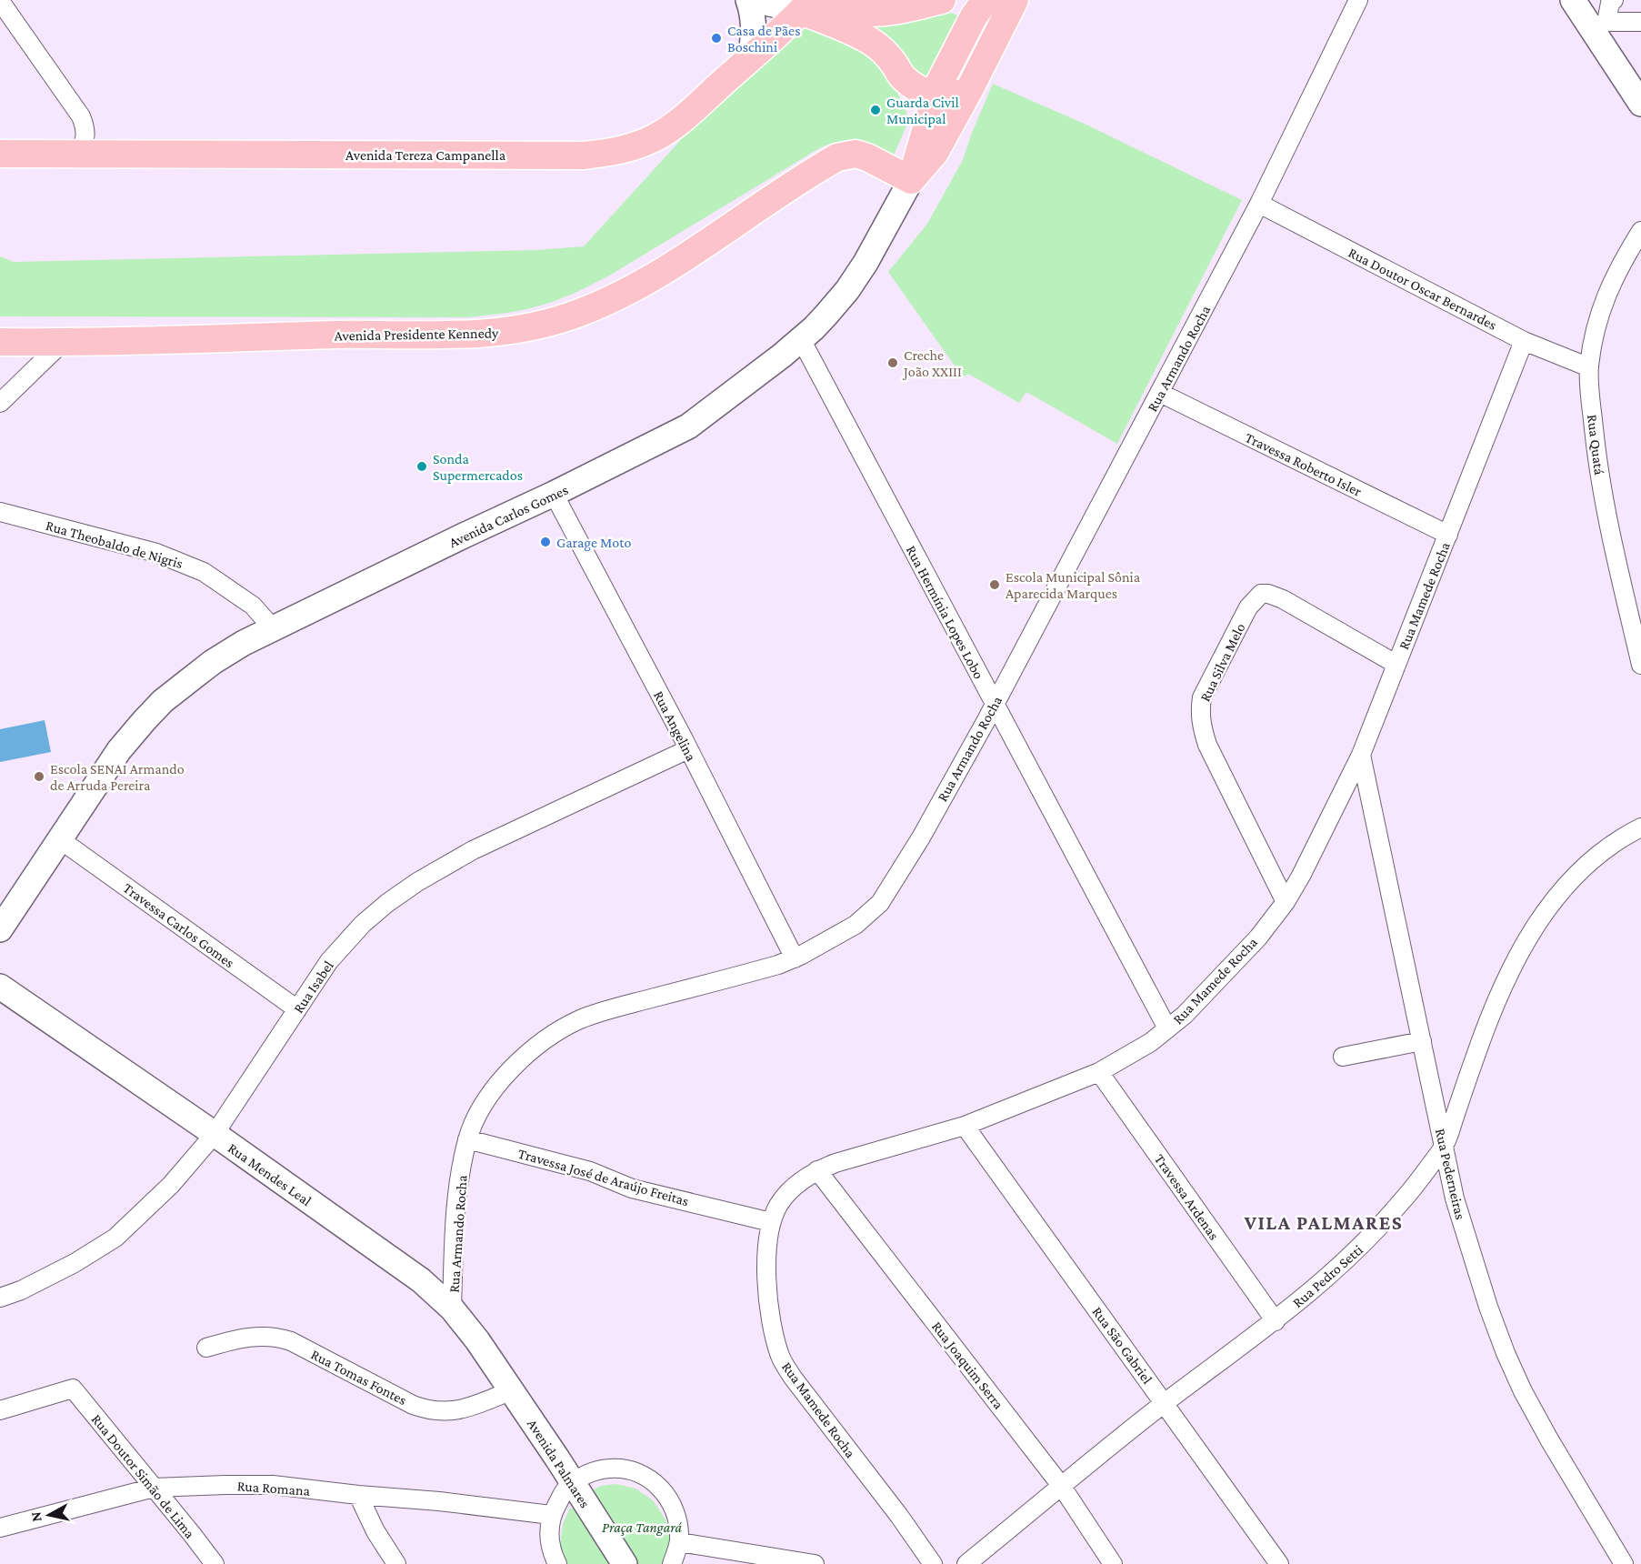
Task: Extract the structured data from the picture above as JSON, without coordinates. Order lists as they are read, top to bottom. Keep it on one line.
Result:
{"streets":{"main road":["Avenida Tereza Campanella","Avenida Presidente Kennedy","Avenida Carlos Gomes","Rua Mendes Leal","Avenida Palmares"],"street":["Rua Doutor Oscar Bernardes","Rua Armando Rocha","Rua Quatá","Travessa Roberto Isler","Rua Theobaldo de Nigris","Rua Mamede Rocha","Rua Hermínia Lopes Lobo","Rua Silva Melo","Rua Angelina","Travessa Carlos Gomes","Rua Isabel","Rua Pederneiras","Travessa José de Araújo Freitas","Travessa Ardenas","Rua Pedro Setti","Rua São Gabriel","Rua Joaquim Serra","Rua Tomas Fontes","Rua Doutor Simão de Lima","Rua Romana"]},"crossings":[["Rua Doutor Oscar Bernardes","Rua Armando Rocha"],["Rua Doutor Oscar Bernardes","Rua Quatá"],["Rua Doutor Oscar Bernardes","Rua Mamede Rocha"],["Avenida Presidente Kennedy","Avenida Carlos Gomes"],["Rua Armando Rocha","Travessa Roberto Isler"],["Rua Armando Rocha","Rua Hermínia Lopes Lobo"],["Rua Armando Rocha","Rua Angelina"],["Rua Armando Rocha","Rua Mendes Leal"],["Rua Armando Rocha","Travessa José de Araújo Freitas"],["Travessa Roberto Isler","Rua Mamede Rocha"],["Avenida Carlos Gomes","Rua Theobaldo de Nigris"],["Avenida Carlos Gomes","Rua Hermínia Lopes Lobo"],["Avenida Carlos Gomes","Rua Angelina"],["Avenida Carlos Gomes","Travessa Carlos Gomes"],["Rua Mamede Rocha","Rua Hermínia Lopes Lobo"],["Rua Mamede Rocha","Rua Silva Melo"],["Rua Mamede Rocha","Rua Pederneiras"],["Rua Mamede Rocha","Travessa José de Araújo Freitas"],["Rua Mamede Rocha","Travessa Ardenas"],["Rua Mamede Rocha","Rua São Gabriel"],["Rua Mamede Rocha","Rua Joaquim Serra"],["Rua Angelina","Rua Isabel"],["Travessa Carlos Gomes","Rua Isabel"],["Rua Isabel","Rua Mendes Leal"],["Rua Mendes Leal","Rua Tomas Fontes"],["Rua Mendes Leal","Avenida Palmares"],["Rua Pederneiras","Rua Pedro Setti"],["Travessa Ardenas","Rua Pedro Setti"],["Rua Pedro Setti","Rua São Gabriel"],["Rua Pedro Setti","Rua Joaquim Serra"],["Rua Tomas Fontes","Avenida Palmares"],["Rua Doutor Simão de Lima","Rua Romana"]],"districts":["VILA PALMARES"],"parks":["Praça Tangará"],"places":["Casa de Pães Boschini","Guarda Civil Municipal","Creche João XXIII","Sonda Supermercados","Garage Moto","Escola Municipal Sônia Aparecida Marques","Escola SENAI Armando de Arruda Pereira"],"north":"left"}
